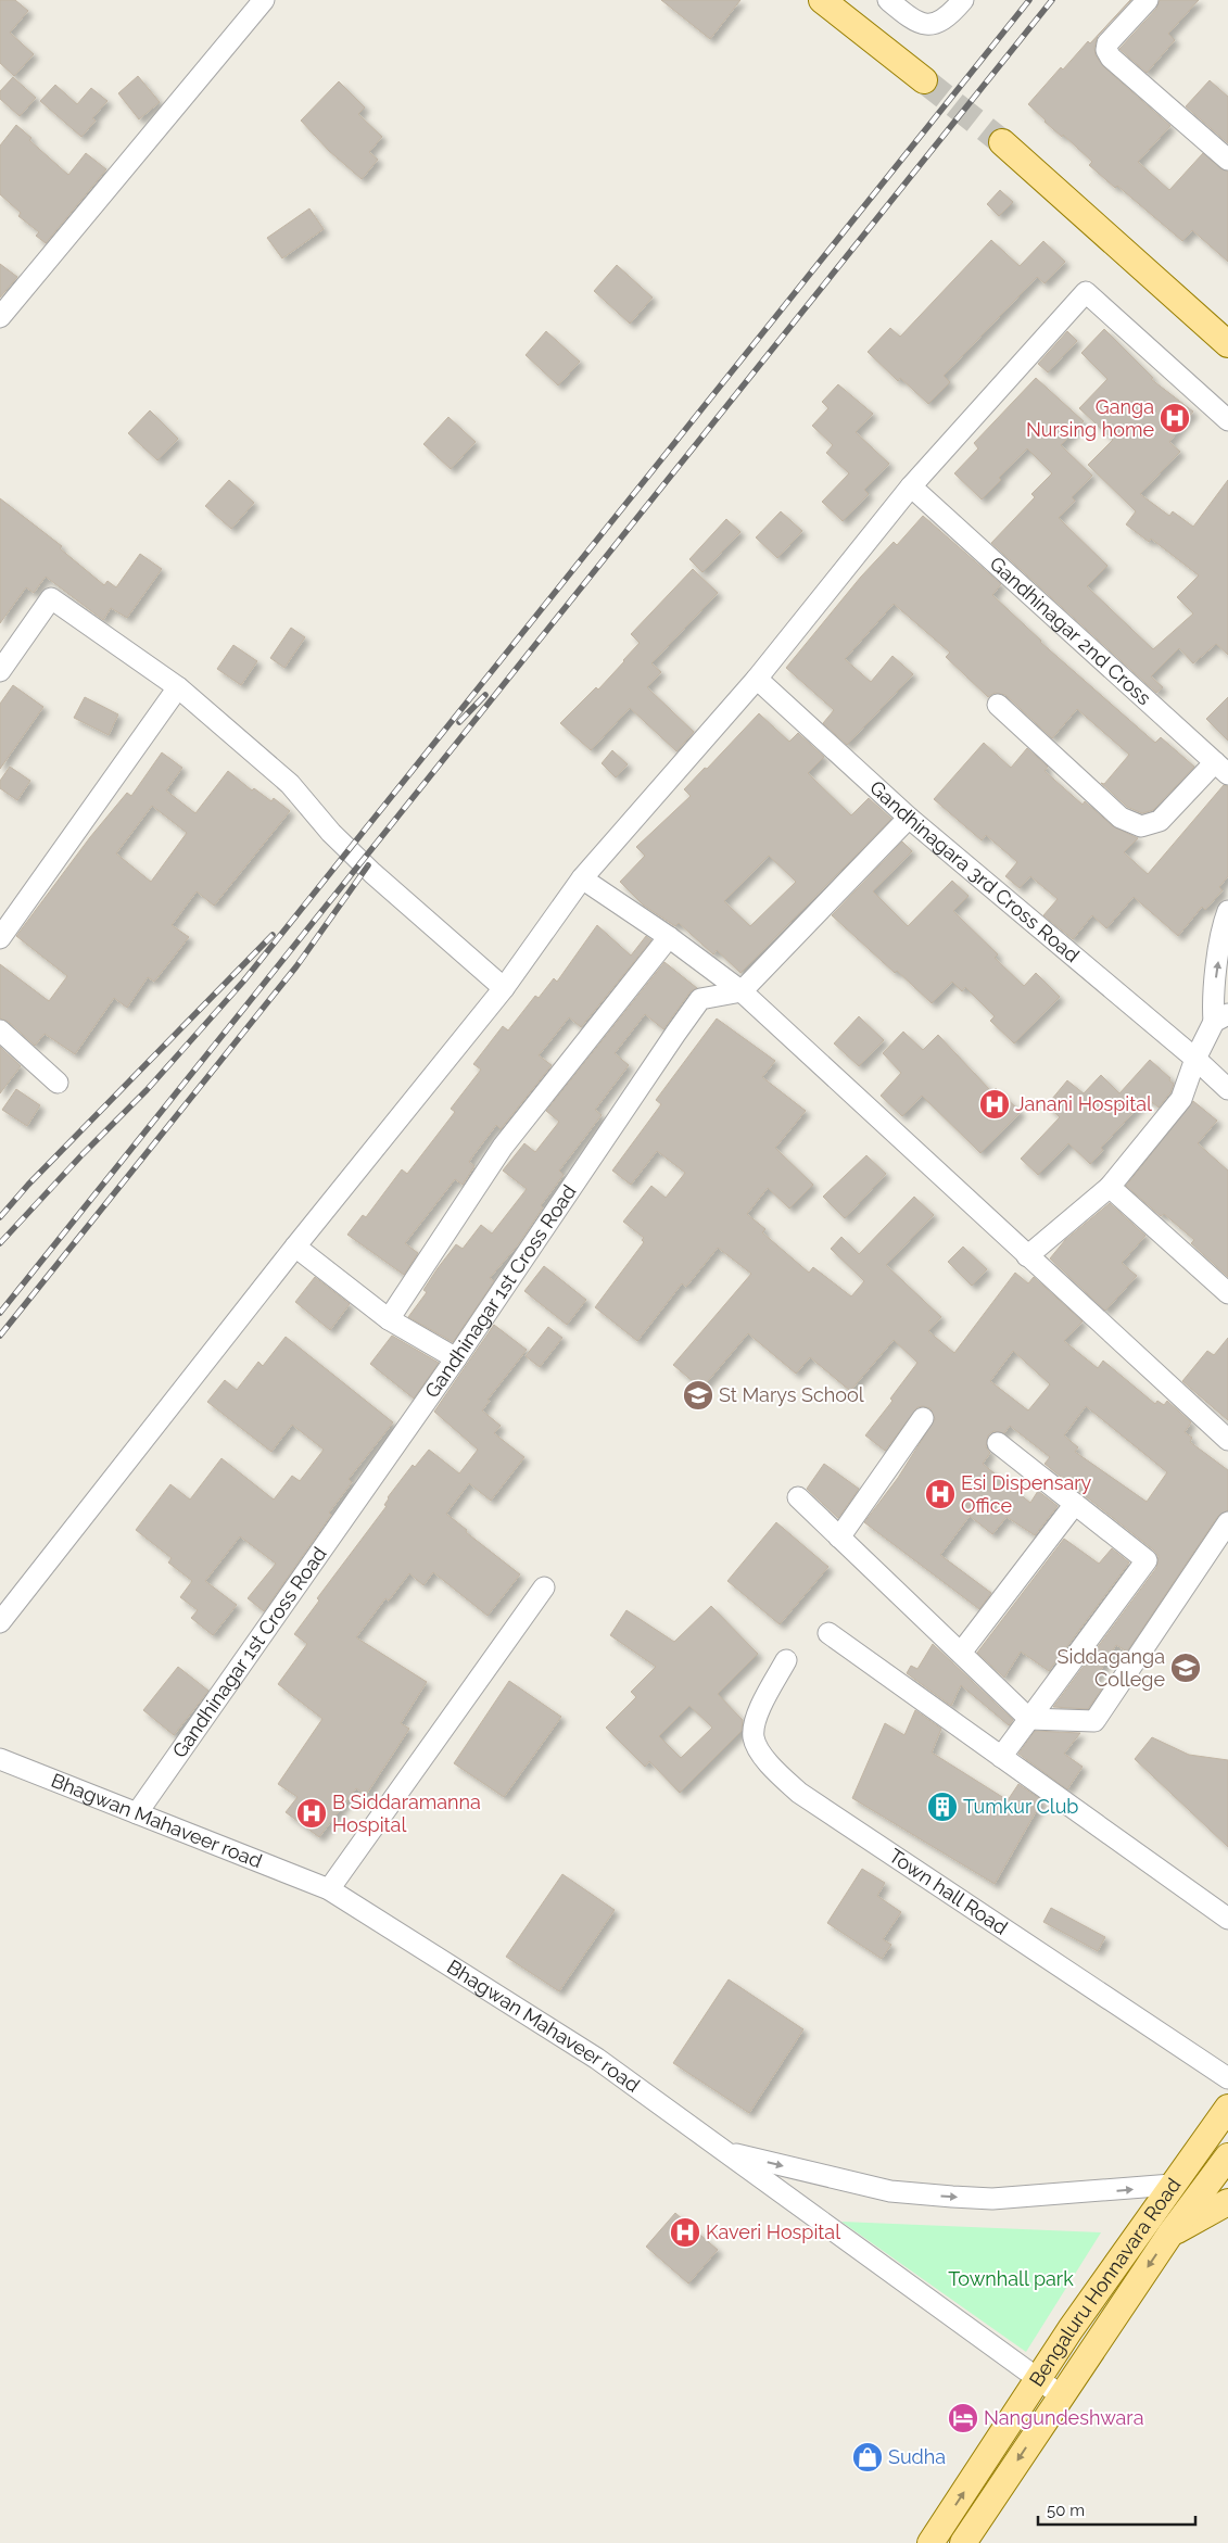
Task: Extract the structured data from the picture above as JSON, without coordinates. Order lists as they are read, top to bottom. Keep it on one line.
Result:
{"streets":{"main road":["Bengaluru Honnavara Road"],"street":["Gandhinagar 2nd Cross","Gandhinagara 3rd Cross Road","Gandhinagar 1st Cross Road","Bhagwan Mahaveer road","Town hall Road"]},"crossings":[["Gandhinagar 1st Cross Road","Bhagwan Mahaveer road"],["Bhagwan Mahaveer road","Bengaluru Honnavara Road"]],"parks":["Townhall park"],"places":{"hospital":["Ganga Nursing home","Janani Hospital","Esi Dispensary Office","B Siddaramanna Hospital","Kaveri Hospital"],"school or university":["St Marys School","Siddaganga College"],"building":["Tumkur Club"],"hotel":["Nangundeshwara"],"shop":["Sudha"]},"scale_bar":"50 m"}
